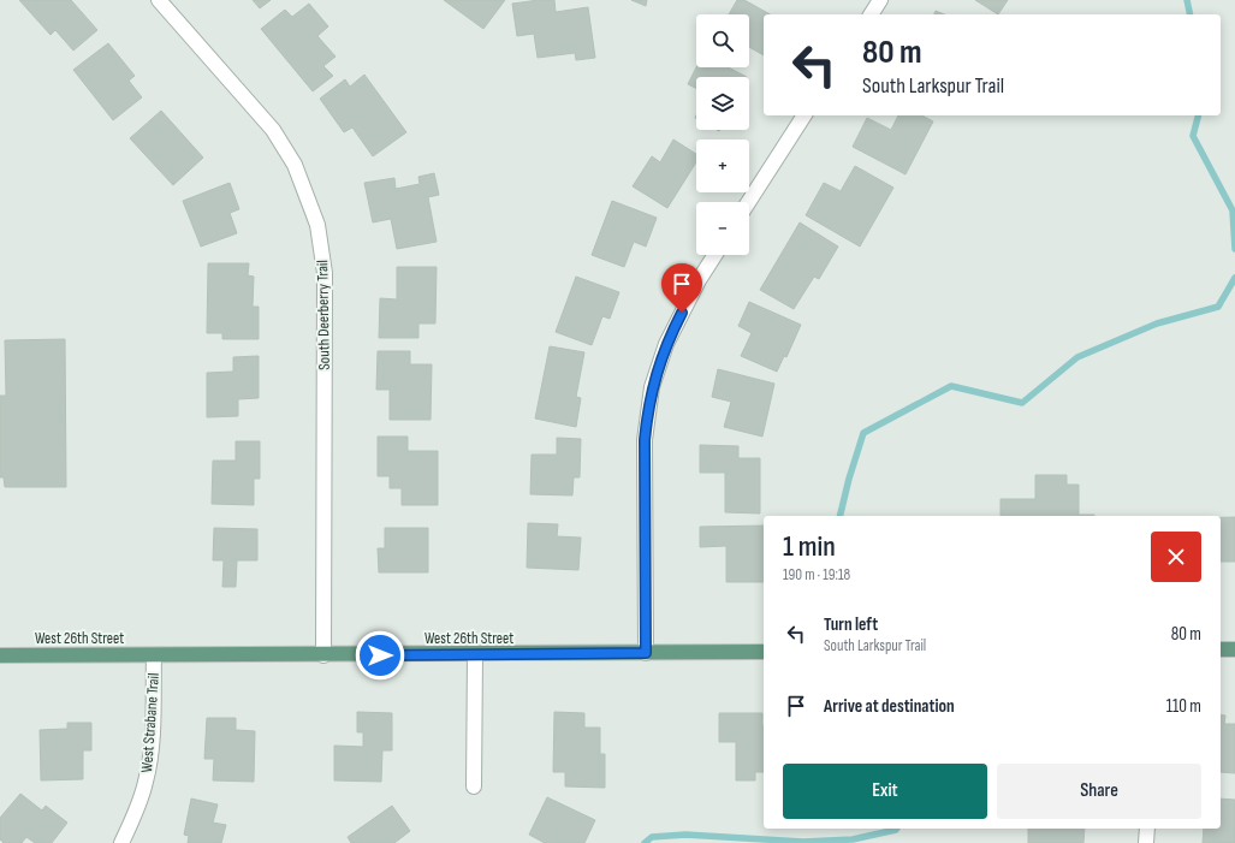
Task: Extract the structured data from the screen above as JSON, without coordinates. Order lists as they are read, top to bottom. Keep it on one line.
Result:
{"streets":{"main road":["West 26th Street"],"street":["South Deerberry Trail","West Strabane Trail"]},"crossings":[["South Deerberry Trail","West 26th Street"],["West 26th Street","West Strabane Trail"]],"page":{"map_buttons":["+","−"],"turn":["80 m","South Larkspur Trail"],"heading":["1 min","190 m · 19:18"],"list":[{"name":"Turn left","note":"South Larkspur Trail","value":"80 m"},{"name":"Arrive at destination","value":"110 m"}],"buttons":["Exit","Share"]}}
